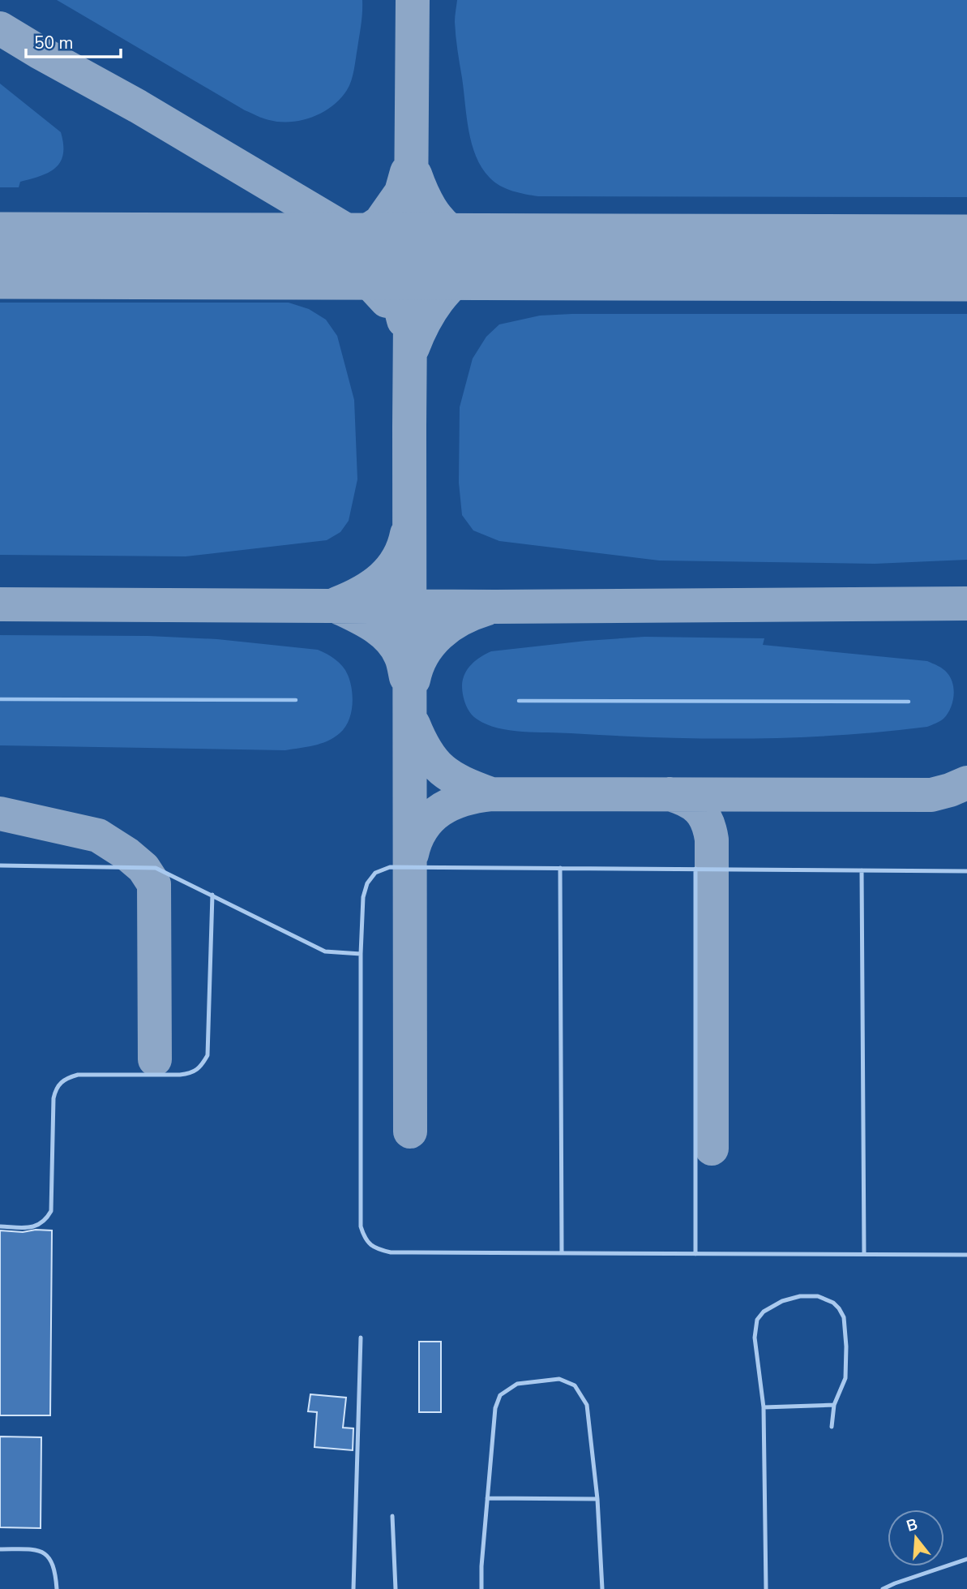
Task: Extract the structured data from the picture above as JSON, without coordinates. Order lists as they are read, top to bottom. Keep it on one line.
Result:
{"scale_bar":"50 m","north":"top"}
